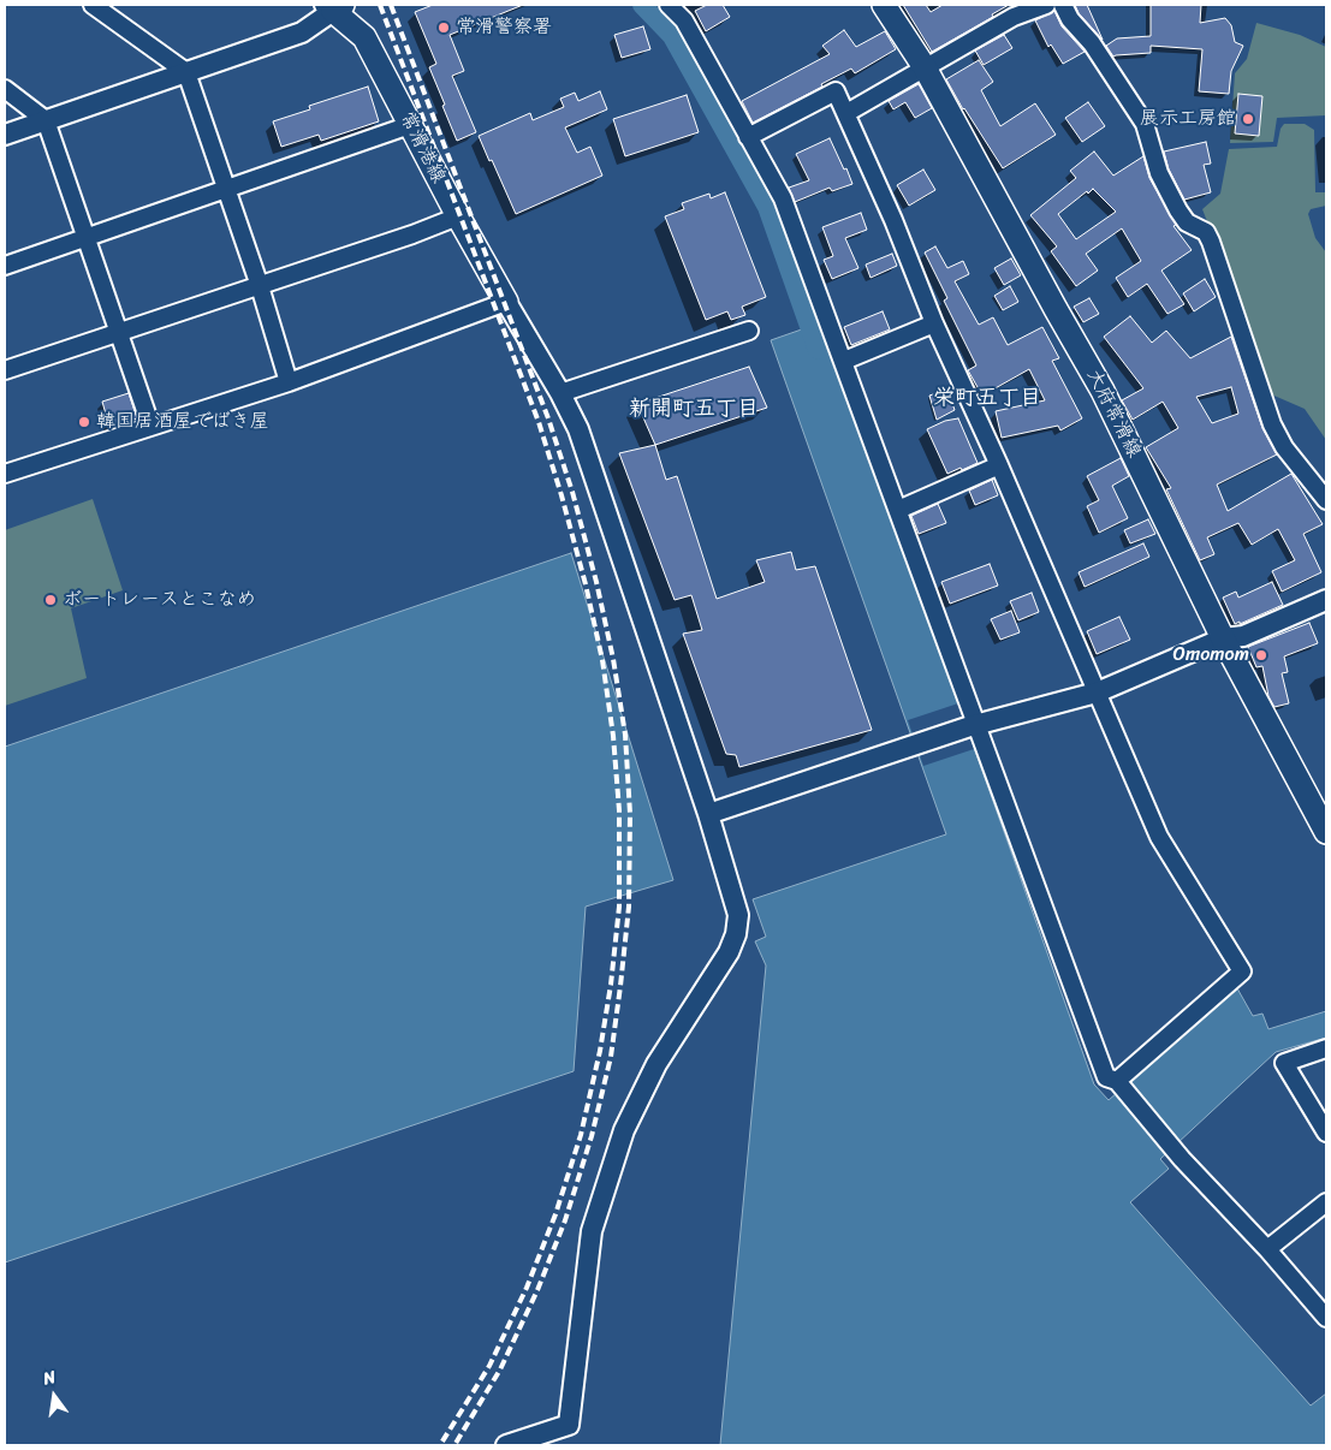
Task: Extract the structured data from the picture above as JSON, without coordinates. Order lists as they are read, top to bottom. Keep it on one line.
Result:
{"streets":{"main road":["常滑港線","大府常滑線"]},"districts":["栄町五丁目","新開町五丁目"],"places":["常滑警察署","展示工房館","韓国居酒屋でばき屋","ボートレースとこなめ","Omomom"],"north":"top"}
